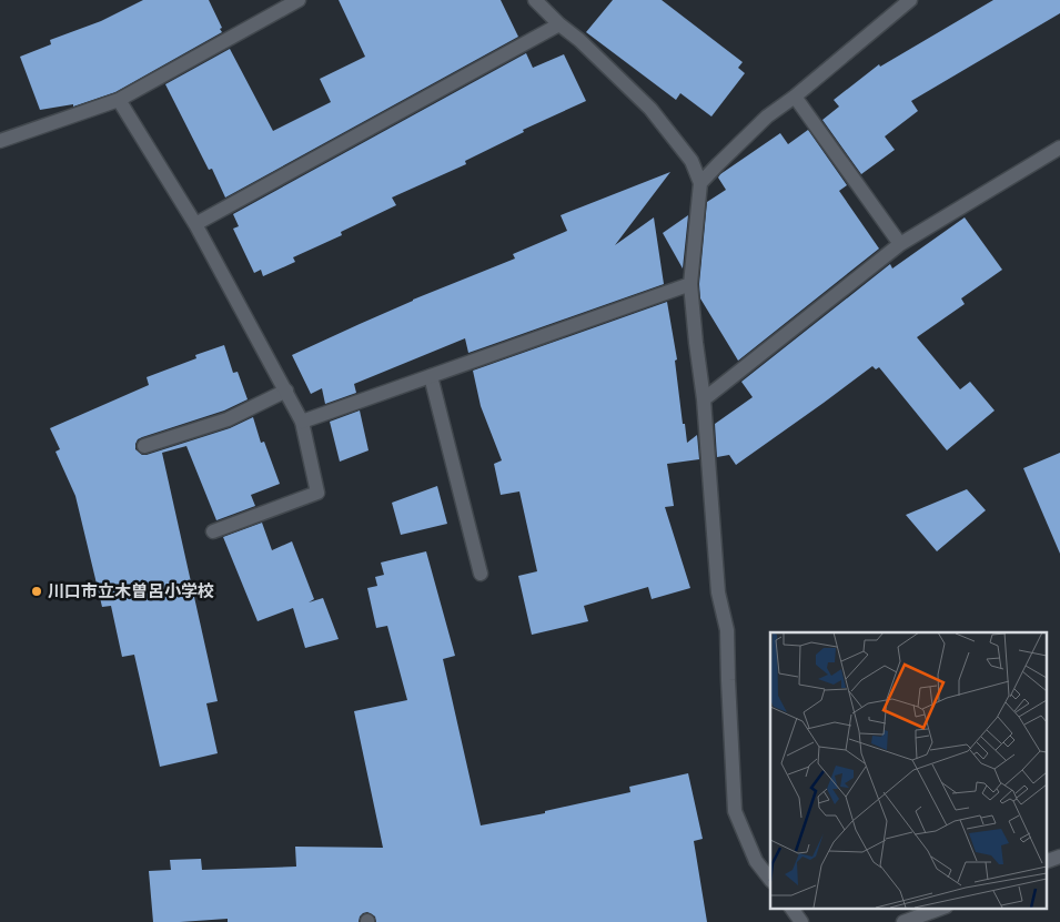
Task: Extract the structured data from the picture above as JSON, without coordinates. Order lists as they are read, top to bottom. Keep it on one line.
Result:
{"places":["川口市立木曽呂小学校"]}
